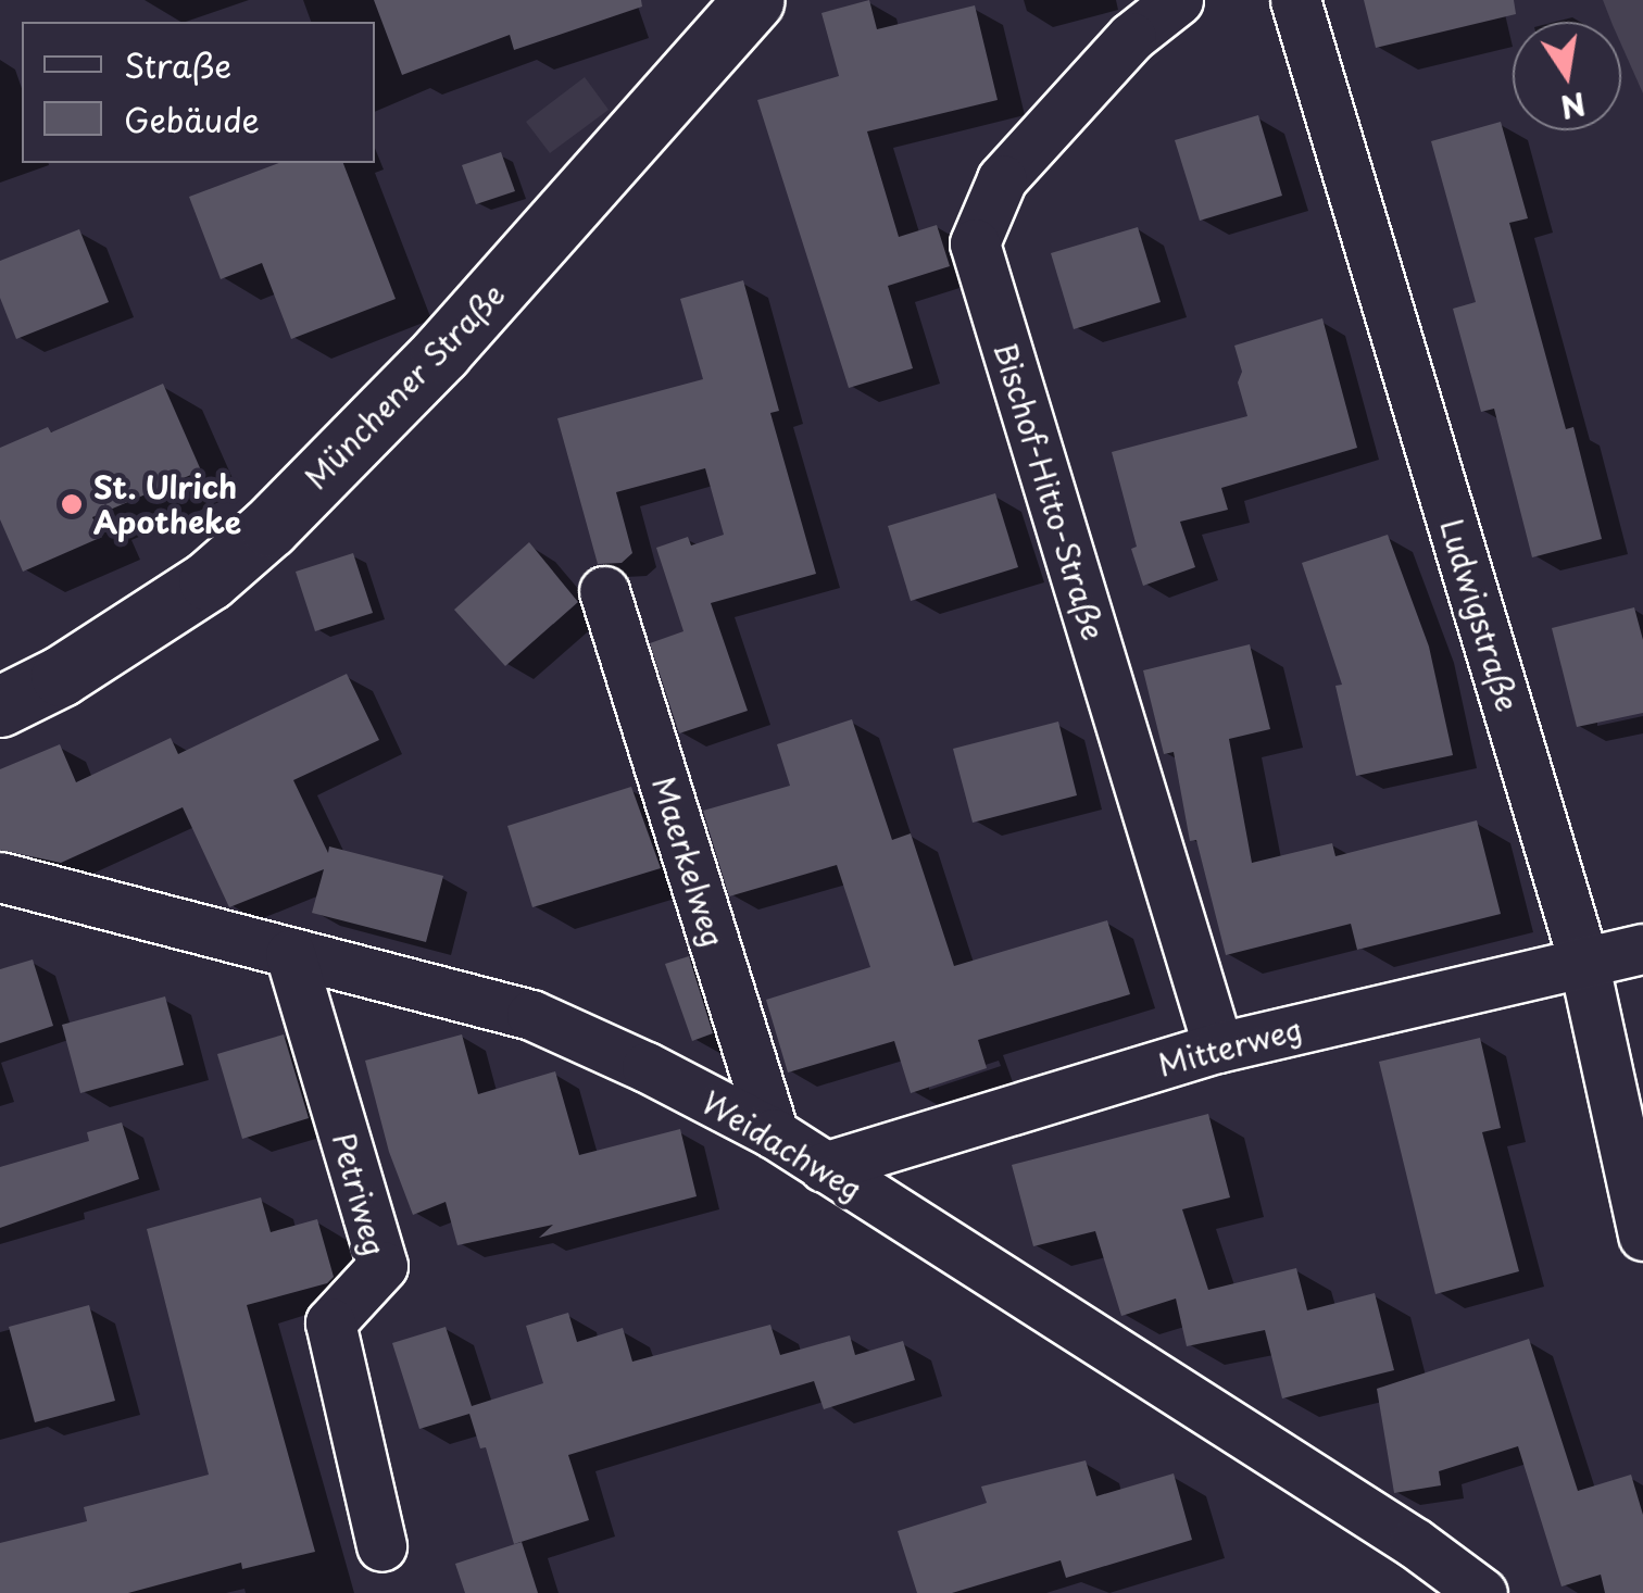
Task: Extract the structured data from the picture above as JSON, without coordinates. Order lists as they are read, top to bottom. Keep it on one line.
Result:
{"streets":{"main road":["Münchener Straße"],"street":["Bischof-Hitto-Straße","Ludwigstraße","Maerkelweg","Mitterweg","Weidachweg","Petriweg"]},"crossings":[["Bischof-Hitto-Straße","Mitterweg"],["Ludwigstraße","Mitterweg"],["Maerkelweg","Weidachweg"],["Mitterweg","Weidachweg"],["Weidachweg","Petriweg"]],"places":["St. Ulrich Apotheke"],"legend":["Straße","Gebäude"],"north":"bottom"}
